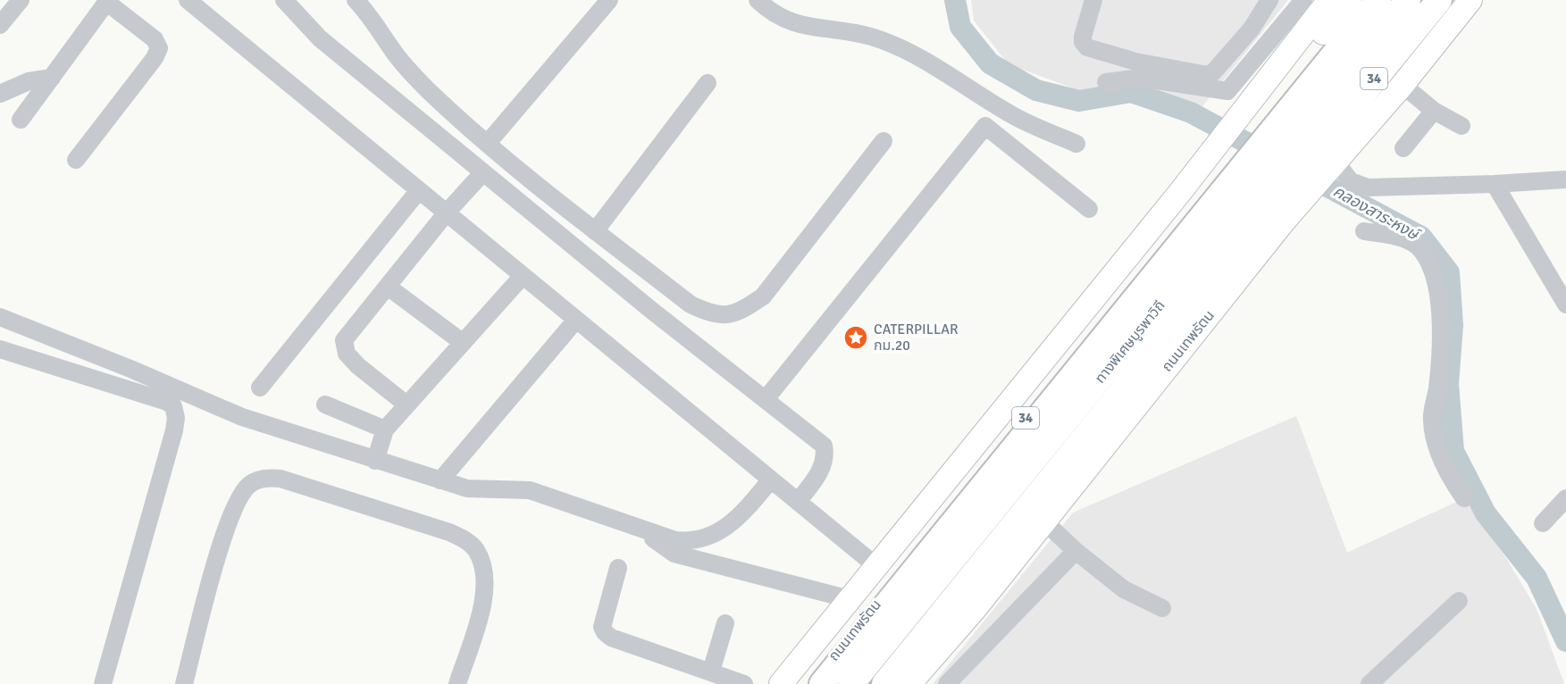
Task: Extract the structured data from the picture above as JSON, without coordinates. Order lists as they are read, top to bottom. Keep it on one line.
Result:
{"streets":{"highway":["34","ถนนเทพรัตน","ทางพิเศษบูรพาวิถี"]},"water":["คลองสาระหงษ์"],"places":{"place":["CATERPILLAR กม.20"]}}
